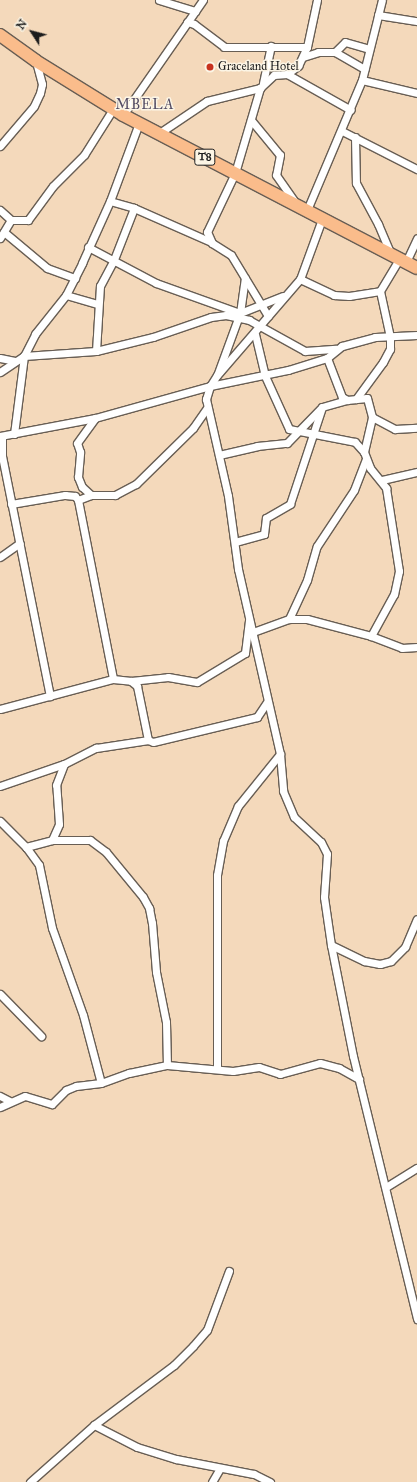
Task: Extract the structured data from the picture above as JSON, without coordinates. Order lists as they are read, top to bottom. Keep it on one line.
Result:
{"streets":{"highway":["T8"]},"districts":["MBELA"],"places":["Graceland Hotel"],"north":"top left"}
